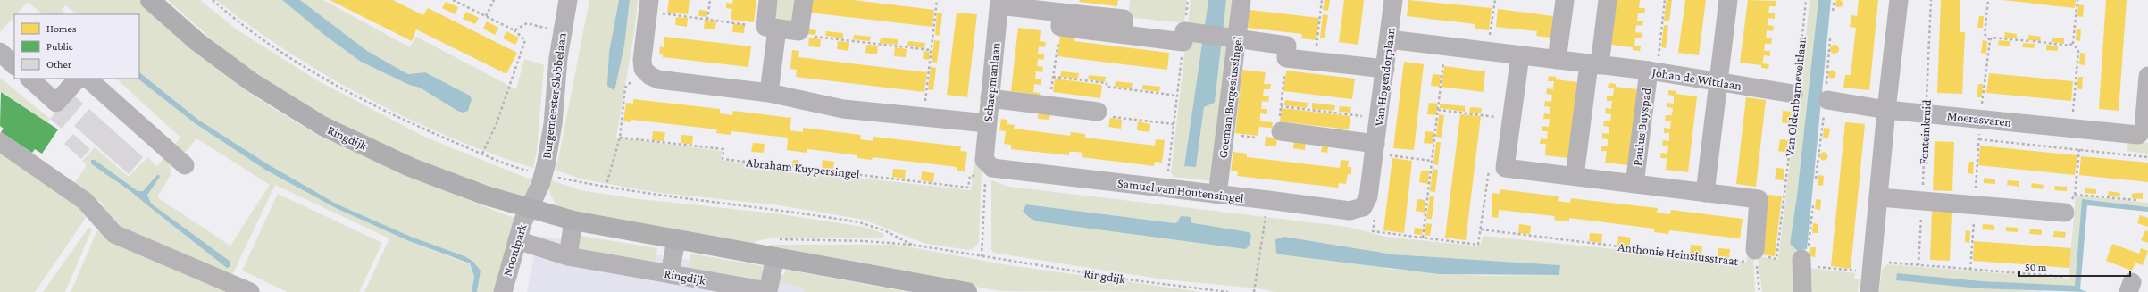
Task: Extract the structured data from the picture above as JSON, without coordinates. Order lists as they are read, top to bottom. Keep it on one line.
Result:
{"streets":{"main road":["Ringdijk"],"street":["Van Hogendorplaan","Johan de Wittlaan","Schaepmanlaan","Burgemeester Slobbelaan","Goeman Borgesiussingel","Moerasvaren","Paulus Buyspad","Samuel van Houtensingel","Noordpark","Anthonie Heinsiusstraat"],"path":["Van Oldenbarneveltlaan","Fonteinkruid","Abraham Kuypersingel"]},"crossings":[["Van Hogendorplaan","Johan de Wittlaan"],["Van Hogendorplaan","Samuel van Houtensingel"],["Johan de Wittlaan","Van Oldenbarneveltlaan"],["Johan de Wittlaan","Paulus Buyspad"],["Schaepmanlaan","Abraham Kuypersingel"],["Schaepmanlaan","Samuel van Houtensingel"],["Burgemeester Slobbelaan","Ringdijk"],["Burgemeester Slobbelaan","Noordpark"],["Van Oldenbarneveltlaan","Anthonie Heinsiusstraat"],["Goeman Borgesiussingel","Samuel van Houtensingel"],["Moerasvaren","Fonteinkruid"],["Paulus Buyspad","Anthonie Heinsiusstraat"],["Ringdijk","Noordpark"],["Abraham Kuypersingel","Samuel van Houtensingel"]],"legend":["Homes","Public","Other"],"scale_bar":"50 m"}
